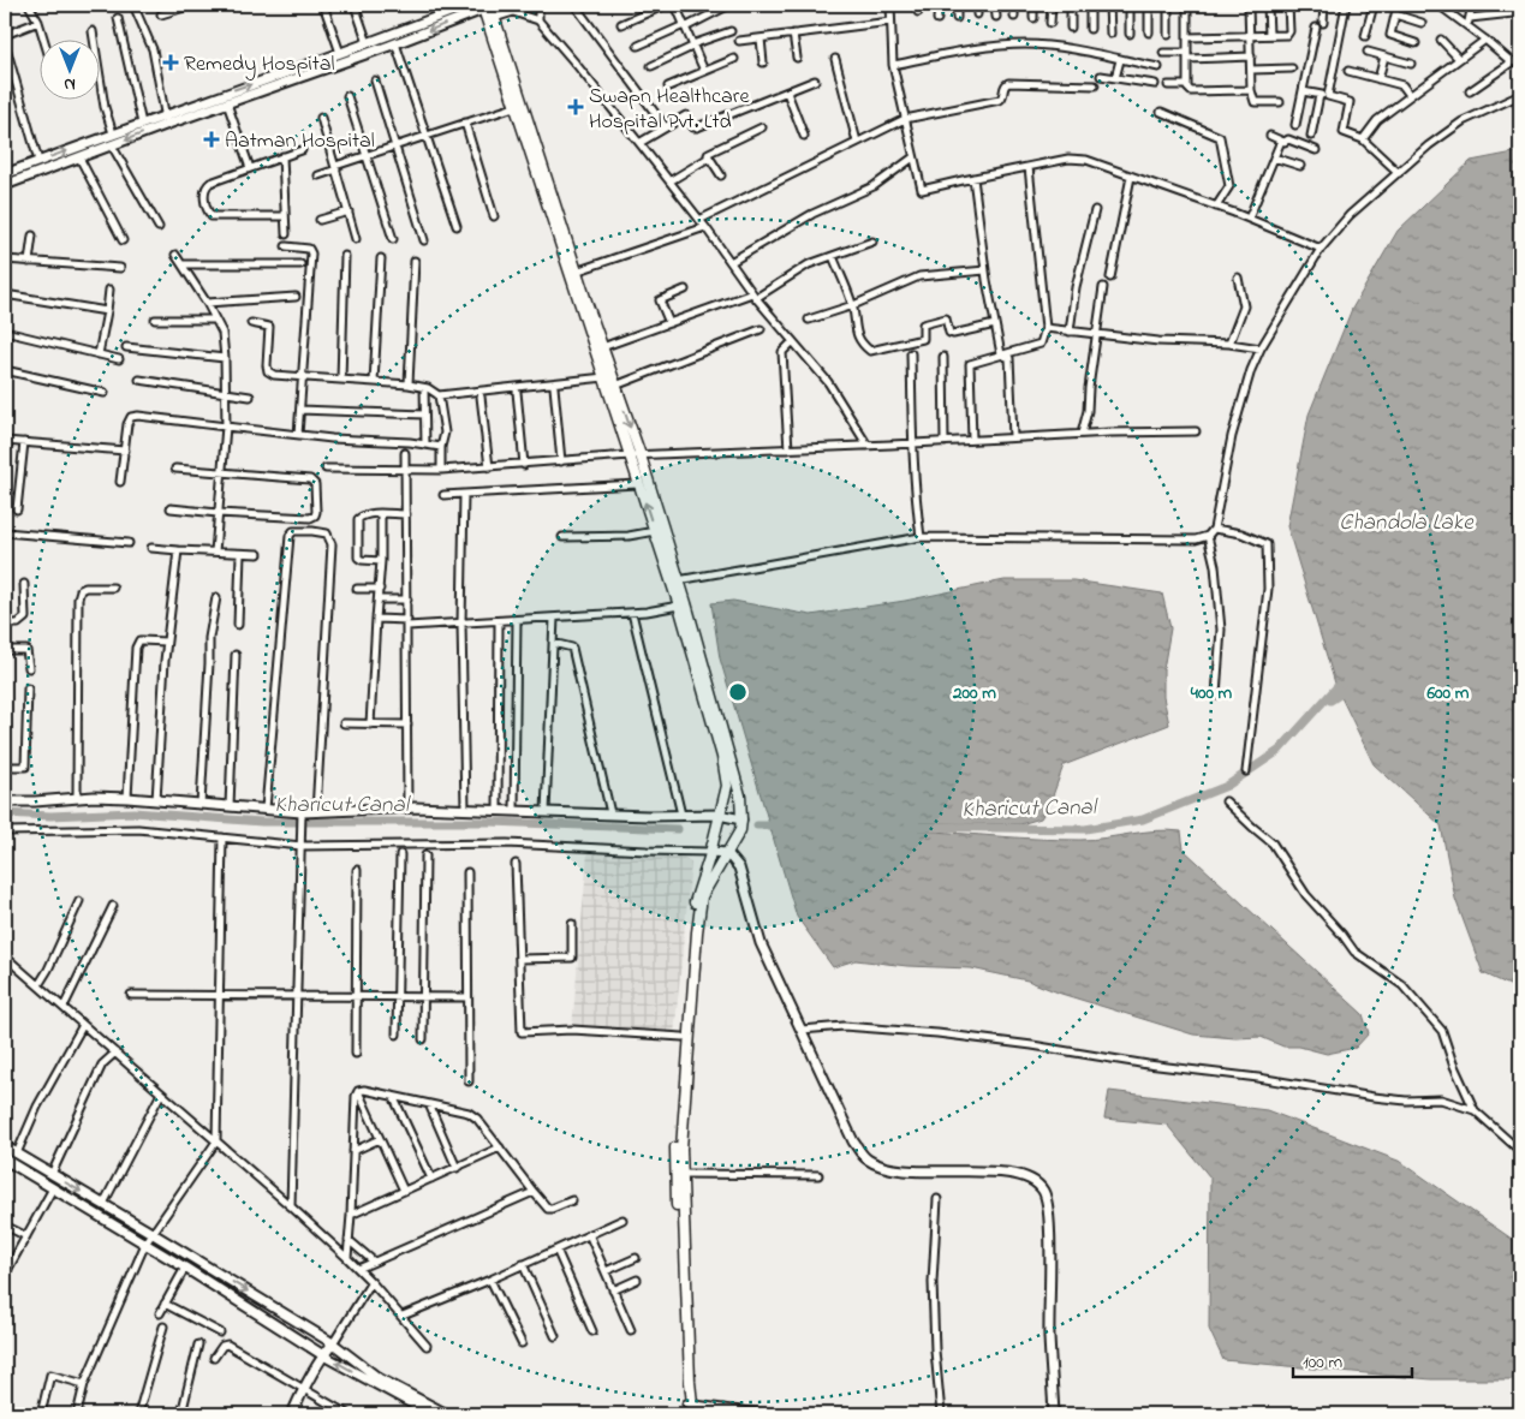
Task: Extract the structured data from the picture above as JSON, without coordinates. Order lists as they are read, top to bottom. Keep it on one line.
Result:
{"water":["Chandola Lake","Kharicut Canal"],"places":{"health":["Remedy Hospital","Swapn Healthcare Hospital Pvt. Ltd","Aatman Hospital"]},"scale_bar":"100 m","north":"bottom","rings":["200 m","400 m","600 m"]}
